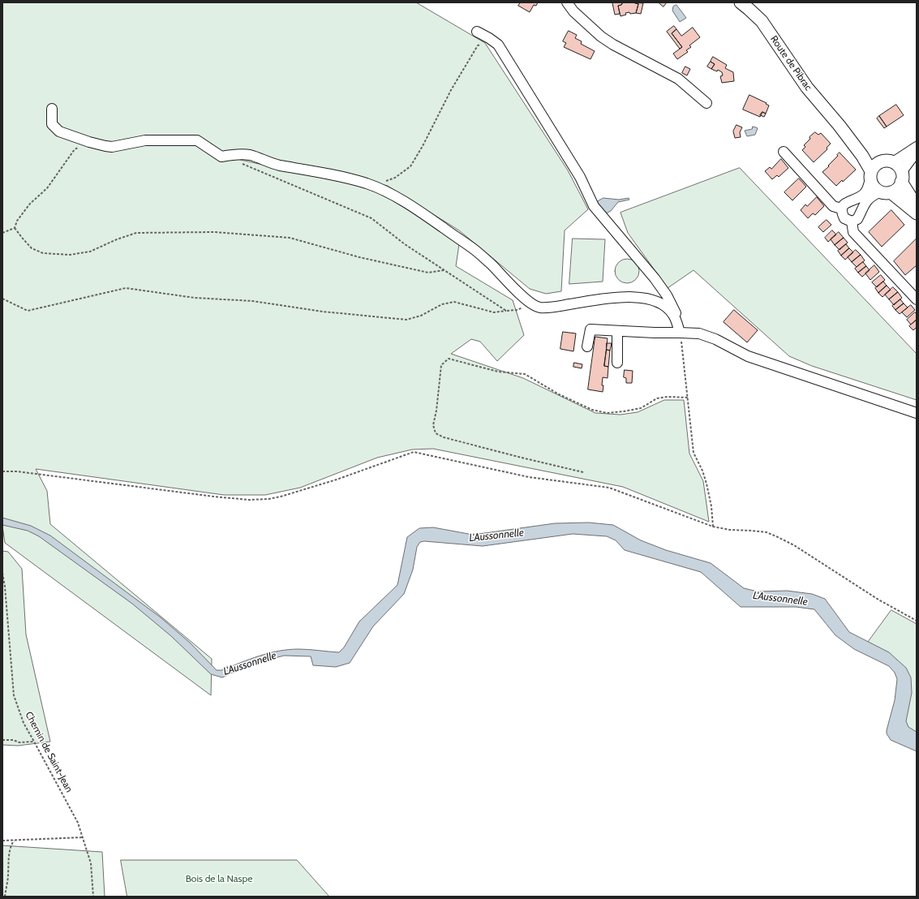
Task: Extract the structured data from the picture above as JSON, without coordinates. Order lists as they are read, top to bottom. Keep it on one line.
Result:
{"streets":{"main road":["Route de Pibrac"],"path":["Chemin de Saint-Jean"]},"water":["L'Aussonnelle"],"parks":["Bois de la Naspe"]}
